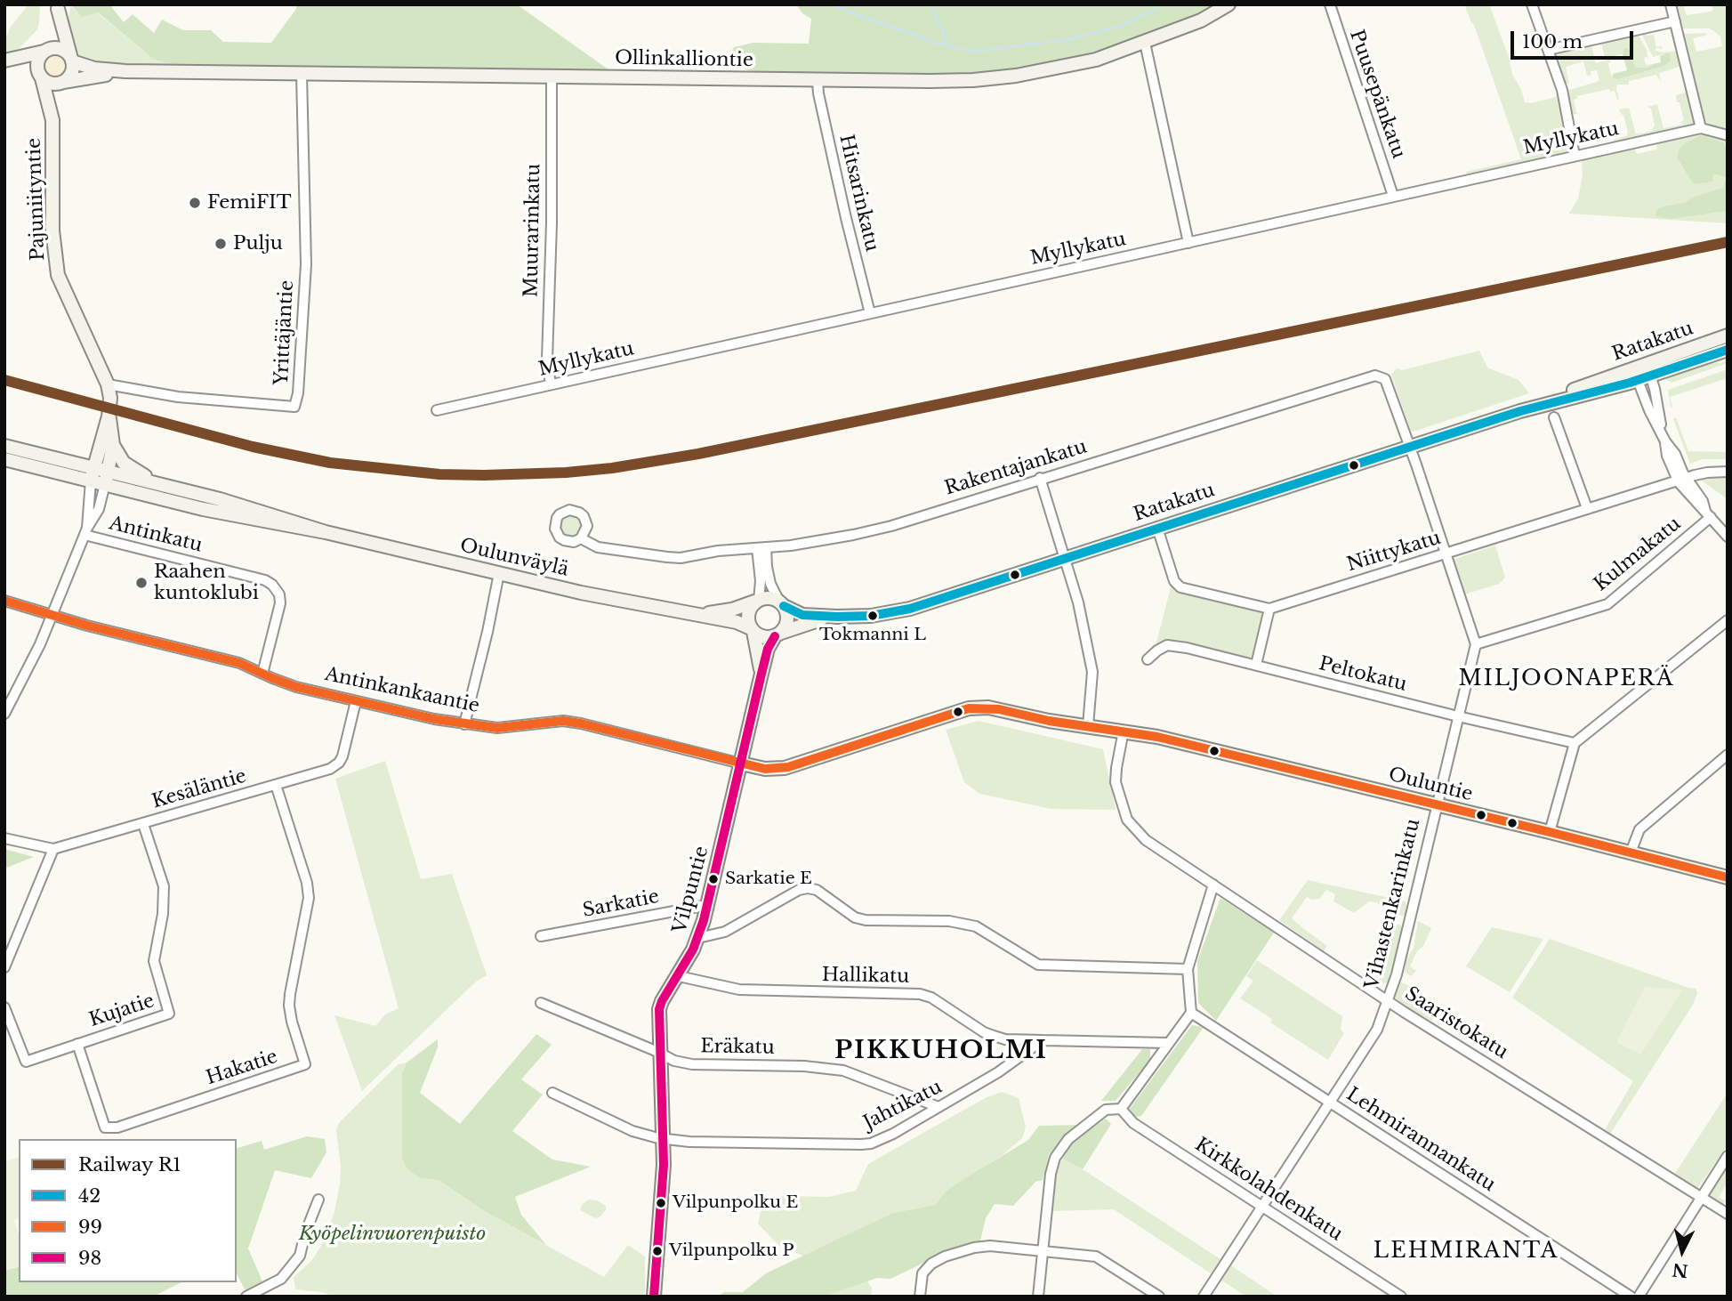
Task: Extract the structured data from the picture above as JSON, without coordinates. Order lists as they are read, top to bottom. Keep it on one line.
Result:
{"streets":{"street":["Ollinkalliontie","Puusepänkatu","Myllykatu","Hitsarinkatu","Pajuniityntie","Muurarinkatu","Yrittäjäntie","Ratakatu","Rakentajankatu","Antinkatu","Niittykatu","Kulmakatu","Oulunväylä","Peltokatu","Antinkankaantie","Ouluntie","Kesäläntie","Vilpuntie","Sarkatie","Vihastenkarinkatu","Hallikatu","Kujatie","Saaristokatu","Eräkatu","Hakatie","Jahtikatu","Lehmirannankatu","Kirkkolahdenkatu"]},"crossings":[["Ollinkalliontie","Hitsarinkatu"],["Ollinkalliontie","Pajuniityntie"],["Ollinkalliontie","Muurarinkatu"],["Ollinkalliontie","Yrittäjäntie"],["Puusepänkatu","Myllykatu"],["Myllykatu","Hitsarinkatu"],["Myllykatu","Muurarinkatu"],["Pajuniityntie","Yrittäjäntie"],["Pajuniityntie","Oulunväylä"],["Ratakatu","Rakentajankatu"],["Ratakatu","Oulunväylä"],["Ratakatu","Vilpuntie"],["Antinkatu","Antinkankaantie"],["Kulmakatu","Vihastenkarinkatu"],["Oulunväylä","Vilpuntie"],["Peltokatu","Vihastenkarinkatu"],["Antinkankaantie","Ouluntie"],["Antinkankaantie","Kesäläntie"],["Antinkankaantie","Vilpuntie"],["Antinkankaantie","Saaristokatu"],["Ouluntie","Vihastenkarinkatu"],["Ouluntie","Saaristokatu"],["Kesäläntie","Kujatie"],["Kesäläntie","Hakatie"],["Vilpuntie","Sarkatie"],["Vilpuntie","Hallikatu"],["Vilpuntie","Eräkatu"],["Vilpuntie","Jahtikatu"],["Vihastenkarinkatu","Saaristokatu"],["Vihastenkarinkatu","Lehmirannankatu"],["Vihastenkarinkatu","Kirkkolahdenkatu"],["Hallikatu","Jahtikatu"],["Kujatie","Hakatie"],["Eräkatu","Jahtikatu"]],"districts":["MILJOONAPERÄ","PIKKUHOLMI","LEHMIRANTA"],"parks":["Kyöpelinvuorenpuisto"],"places":["FemiFIT","Pulju","Raahen kuntoklubi","Tokmanni L","Sarkatie E","Vilpunpolku E","Vilpunpolku P"],"lines":["rail line R1","transit line 42","transit line 99","transit line 98"],"legend":["Railway R1","42","99","98"],"scale_bar":"100 m","north":"bottom"}
